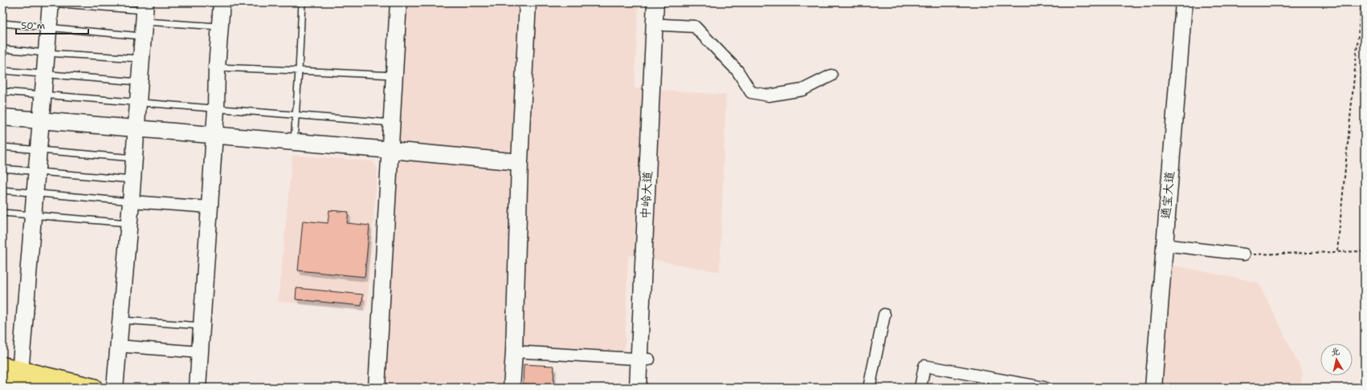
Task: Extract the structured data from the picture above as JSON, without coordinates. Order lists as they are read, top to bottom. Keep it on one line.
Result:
{"streets":{"street":["中岭大道","通宝大道"]},"scale_bar":"50 m","north":"top"}
